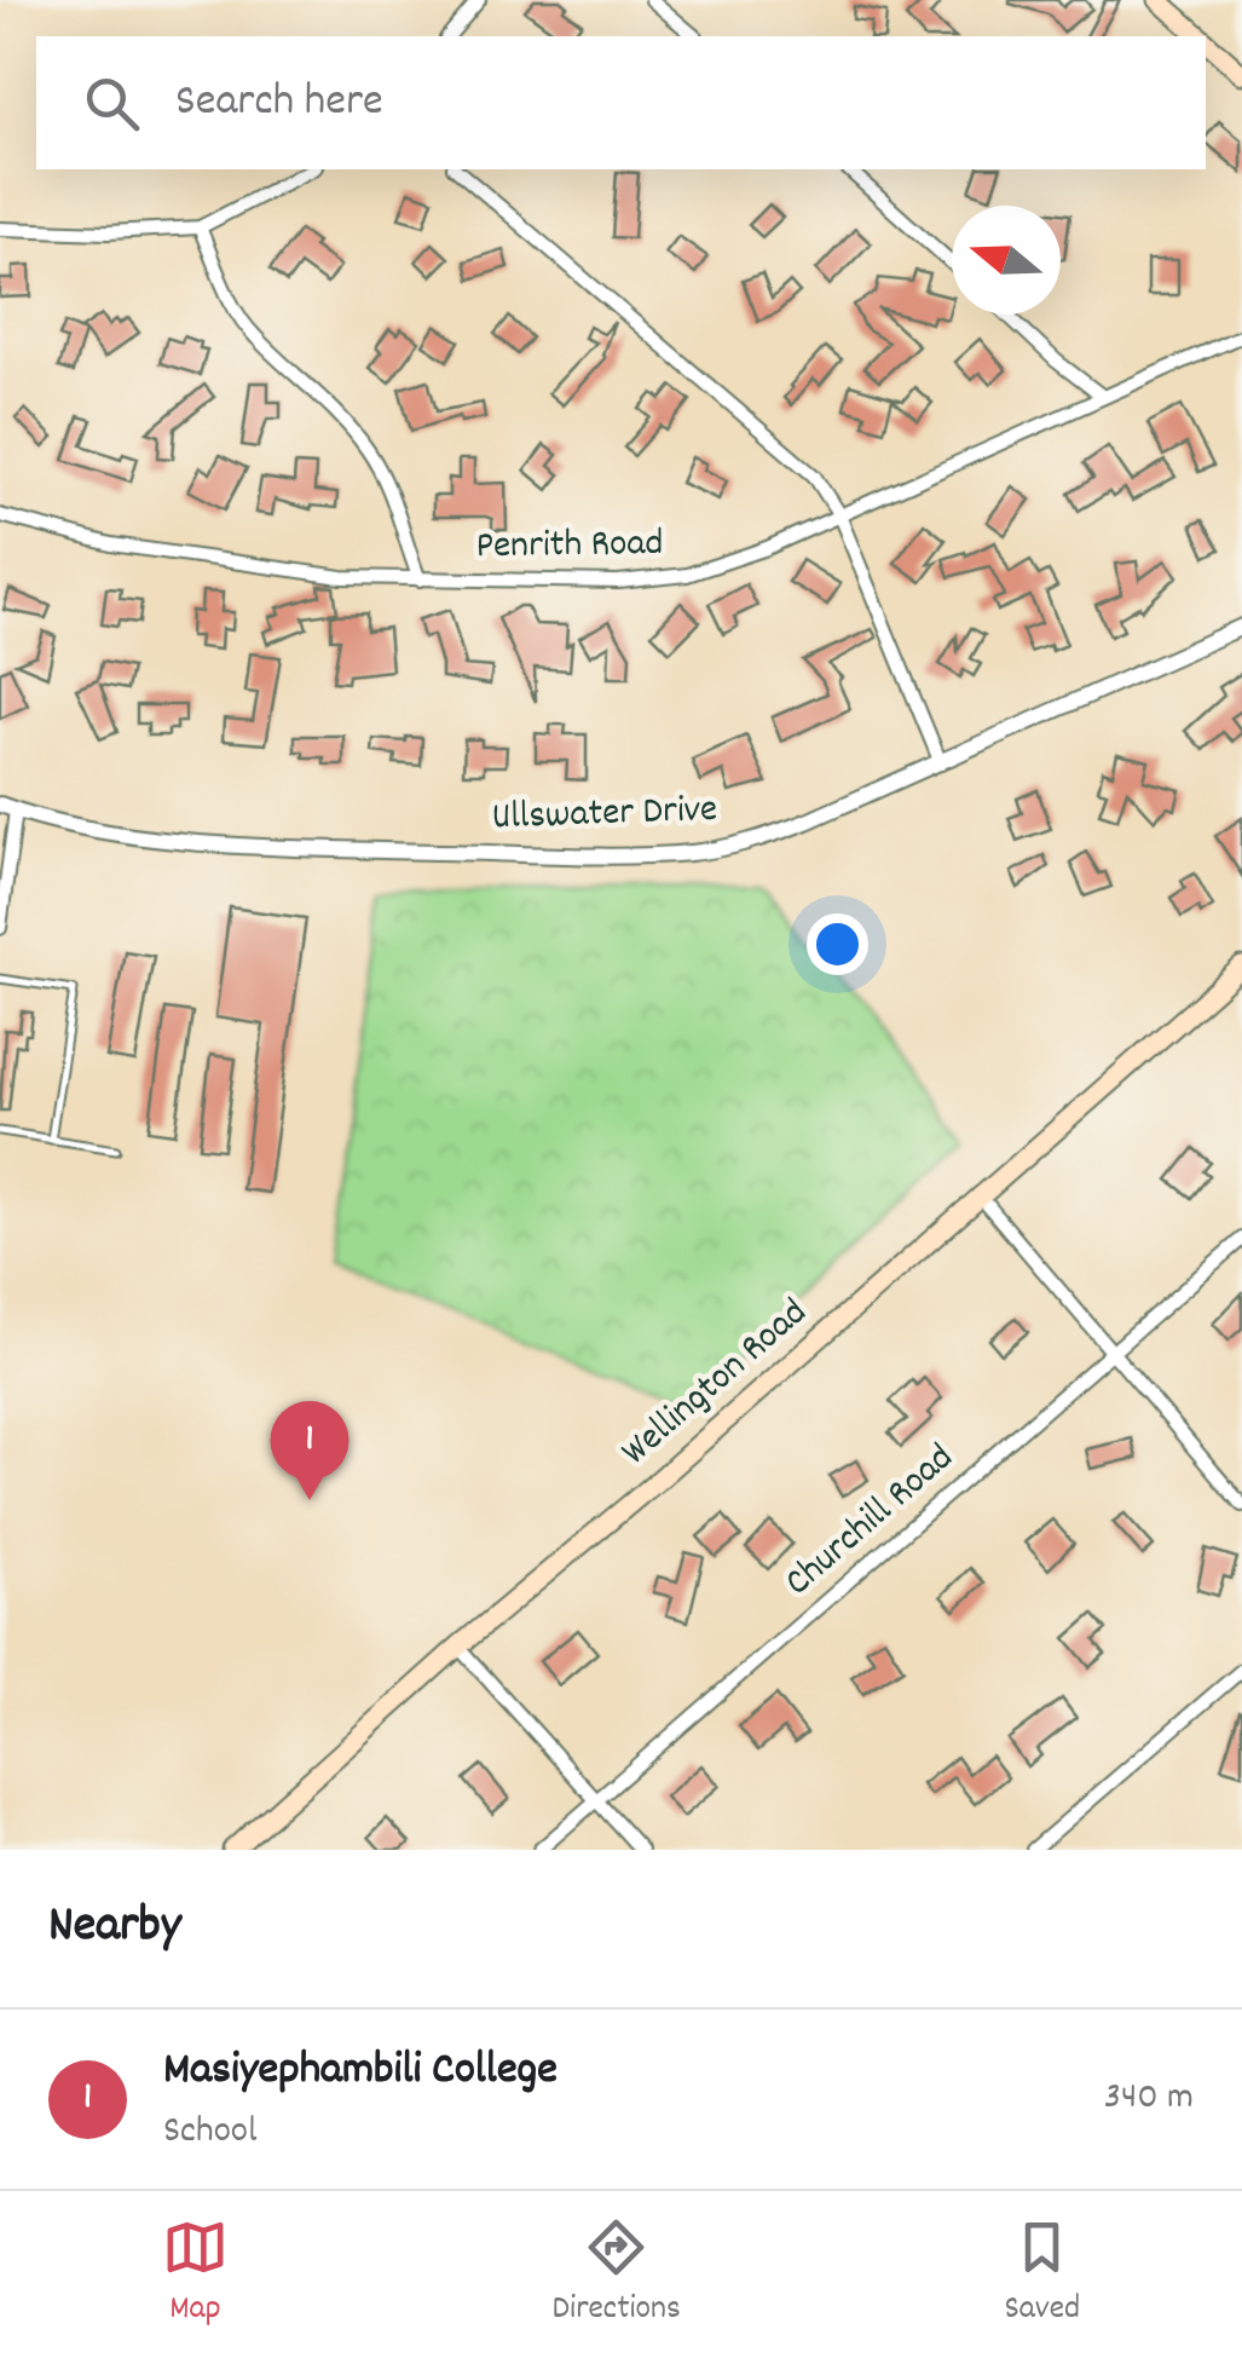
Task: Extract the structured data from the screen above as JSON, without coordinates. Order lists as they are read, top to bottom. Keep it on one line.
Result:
{"streets":{"main road":["Wellington Road"],"street":["Penrith Road","Ullswater Drive","Churchill Road"]},"north":"left","page":{"search":"Search here","pins":"1","heading":"Nearby","list":[{"mark":"1","name":"Masiyephambili College","note":"School","value":"340 m"}],"nav":["Map","Directions","Saved"]}}
